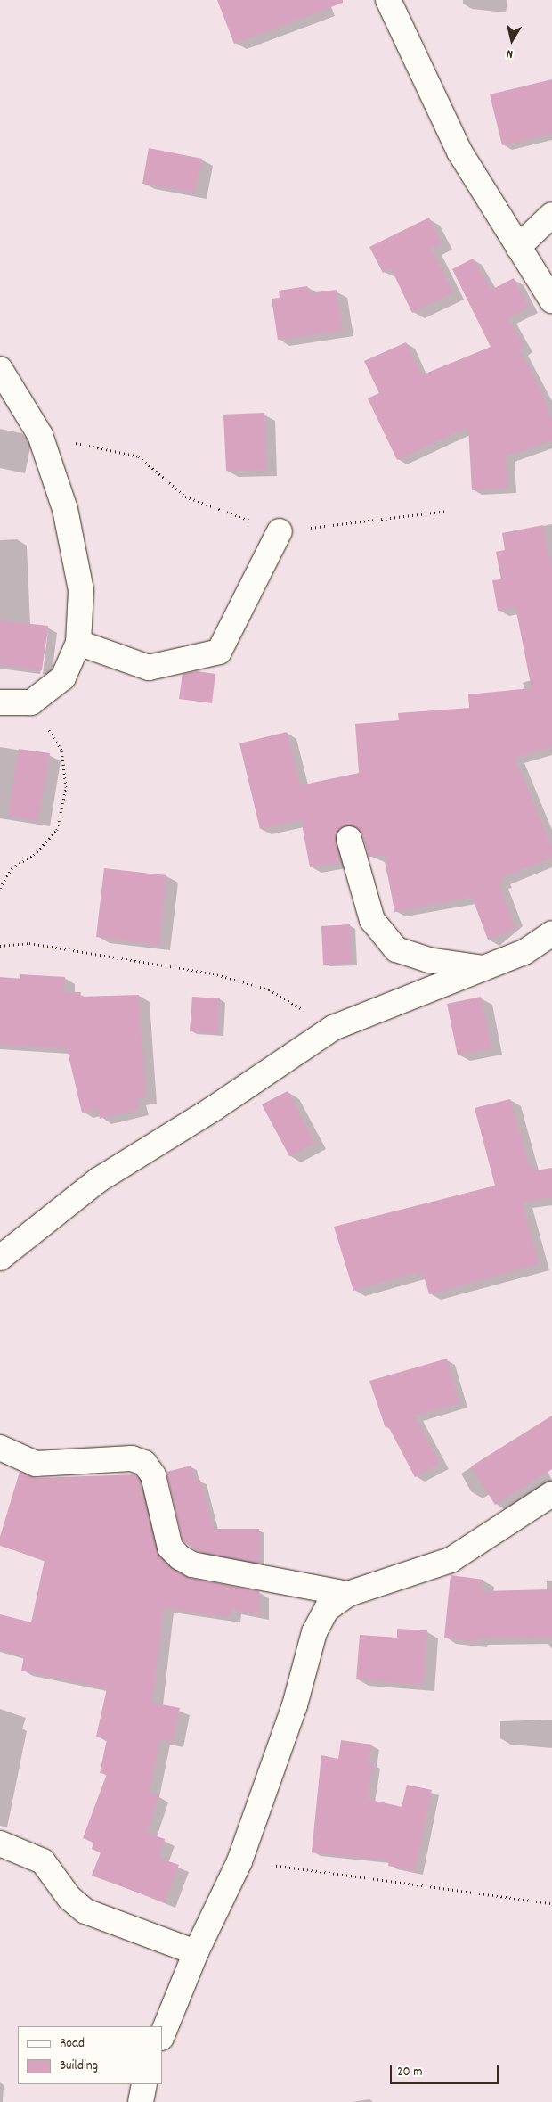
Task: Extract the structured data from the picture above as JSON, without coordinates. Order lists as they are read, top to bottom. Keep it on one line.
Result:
{"legend":["Road","Building"],"scale_bar":"20 m","north":"bottom"}
